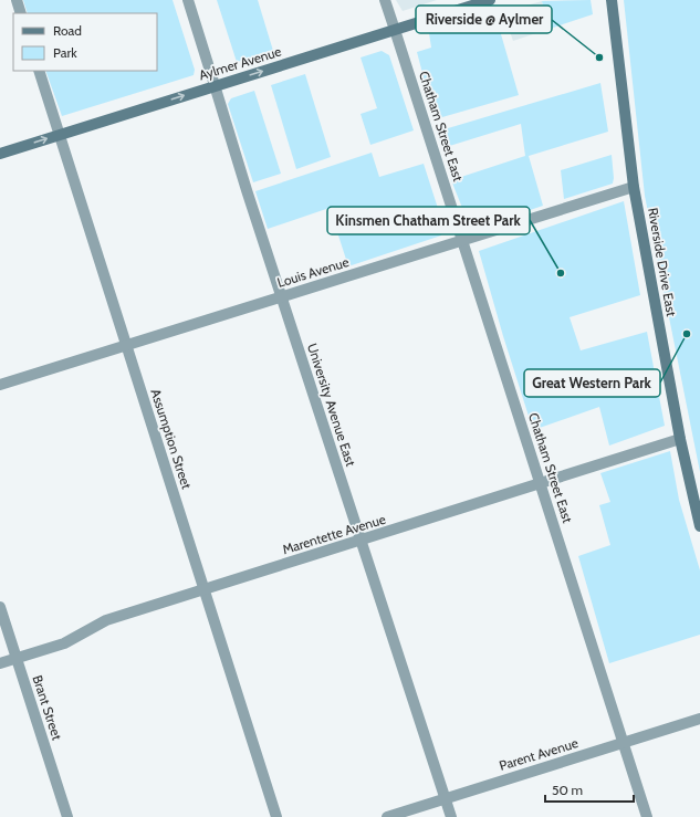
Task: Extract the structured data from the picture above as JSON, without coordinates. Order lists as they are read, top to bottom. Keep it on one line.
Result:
{"streets":{"main road":["Aylmer Avenue","Riverside Drive East"],"street":["Chatham Street East","Louis Avenue","University Avenue East","Assumption Street","Marentette Avenue","Brant Street","Parent Avenue"]},"crossings":[["Aylmer Avenue","Chatham Street East"],["Aylmer Avenue","University Avenue East"],["Aylmer Avenue","Assumption Street"],["Chatham Street East","Louis Avenue"],["Chatham Street East","Marentette Avenue"],["Chatham Street East","Parent Avenue"],["Riverside Drive East","Louis Avenue"],["Riverside Drive East","Marentette Avenue"],["Louis Avenue","University Avenue East"],["Louis Avenue","Assumption Street"],["University Avenue East","Marentette Avenue"],["University Avenue East","Parent Avenue"],["Assumption Street","Marentette Avenue"],["Marentette Avenue","Brant Street"]],"one_way":["Aylmer Avenue"],"places":["Riverside @ Aylmer","Kinsmen Chatham Street Park","Great Western Park"],"legend":["Road","Park"],"scale_bar":"50 m"}
